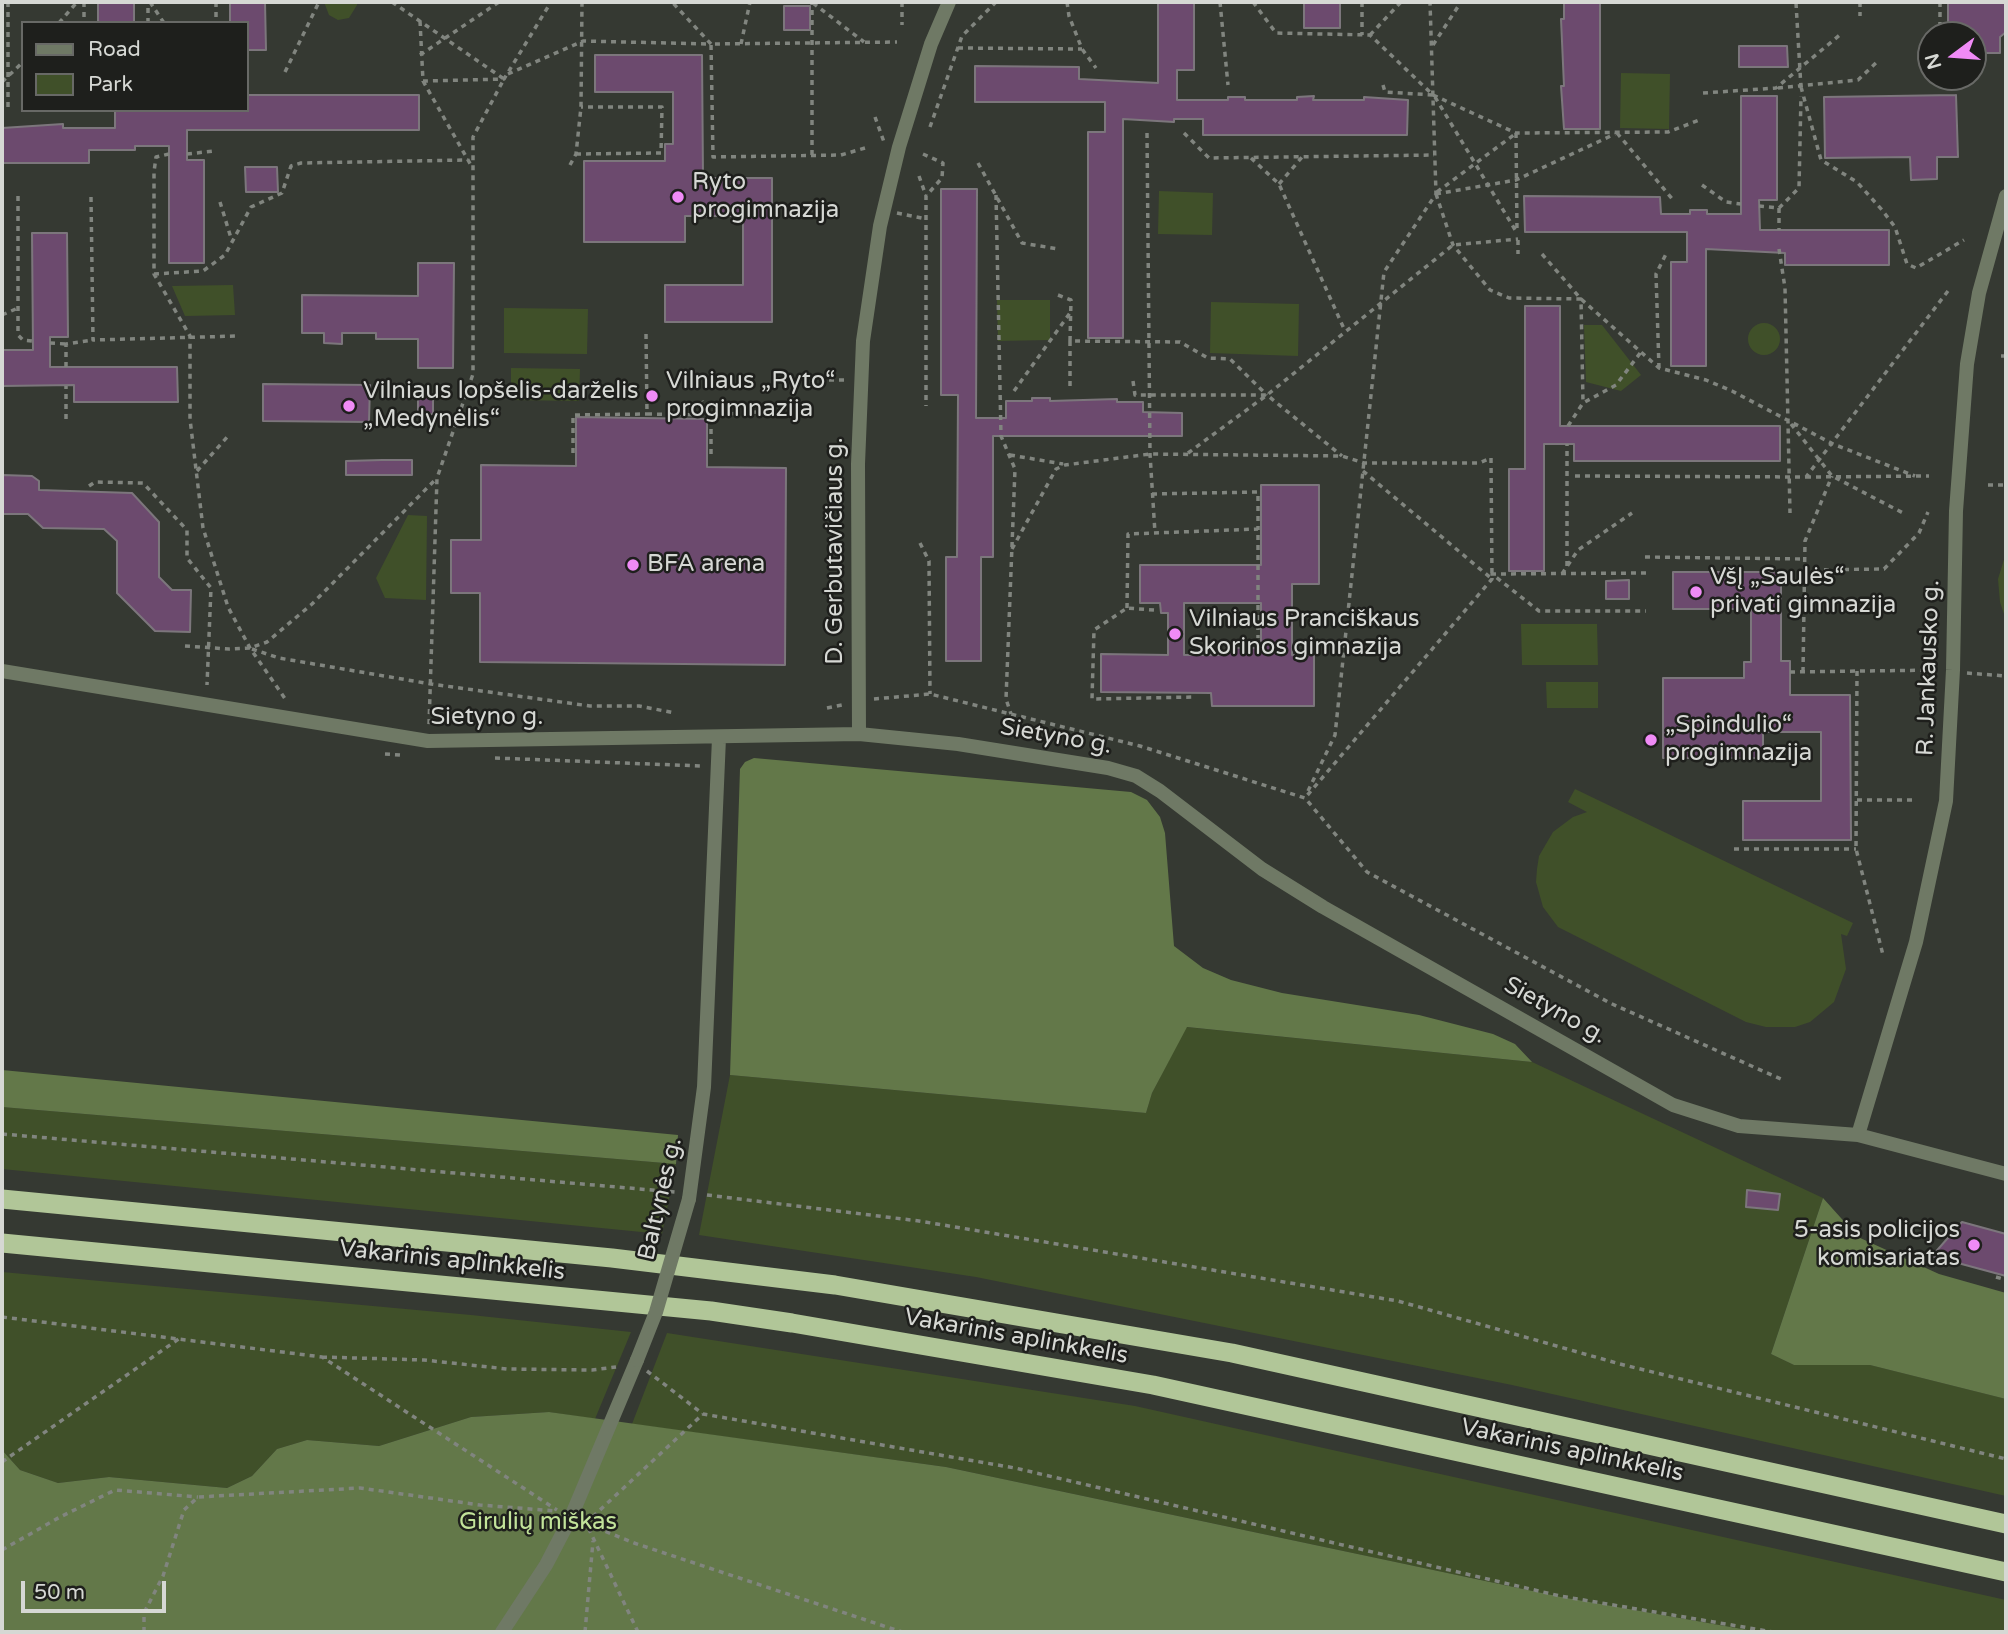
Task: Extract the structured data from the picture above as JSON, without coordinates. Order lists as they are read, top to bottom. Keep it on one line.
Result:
{"streets":{"highway":["Vakarinis aplinkkelis"],"street":["D. Gerbutavičiaus g.","R. Jankausko g.","Sietyno g.","Baltynės g."]},"crossings":[["D. Gerbutavičiaus g.","Sietyno g."],["R. Jankausko g.","Sietyno g."],["Sietyno g.","Baltynės g."]],"parks":["Girulių miškas"],"places":["Ryto progimnazija","Vilniaus „Ryto“ progimnazija","Vilniaus lopšelis-darželis „Medynėlis“","BFA arena","VšĮ „Saulės“ privati gimnazija","Vilniaus Pranciškaus Skorinos gimnazija","„Spindulio“ progimnazija","5-asis policijos komisariatas"],"legend":["Road","Park"],"scale_bar":"50 m","north":"left"}
